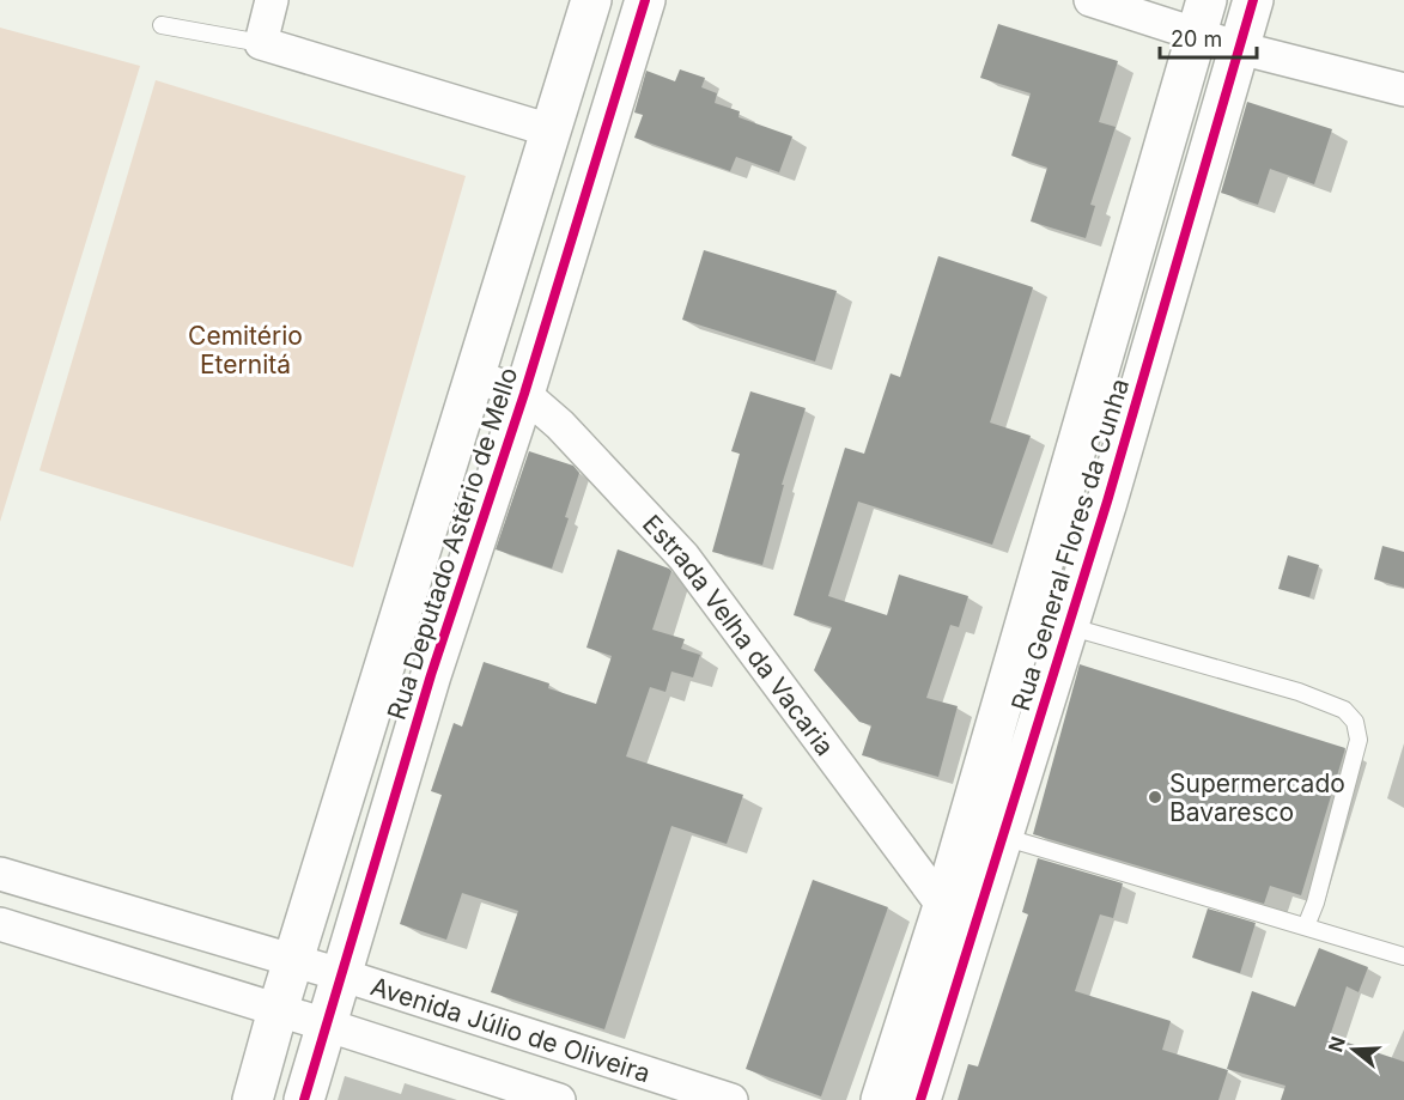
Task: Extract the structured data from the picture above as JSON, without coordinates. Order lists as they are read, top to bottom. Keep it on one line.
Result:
{"streets":{"street":["Rua Deputado Astério de Mello","Rua General Flores da Cunha","Estrada Velha da Vacaria","Avenida Júlio de Oliveira"]},"crossings":[["Rua Deputado Astério de Mello","Estrada Velha da Vacaria"],["Rua Deputado Astério de Mello","Avenida Júlio de Oliveira"],["Rua General Flores da Cunha","Estrada Velha da Vacaria"]],"parks":["Cemitério Eternitá"],"places":["Supermercado Bavaresco"],"scale_bar":"20 m","north":"left"}
